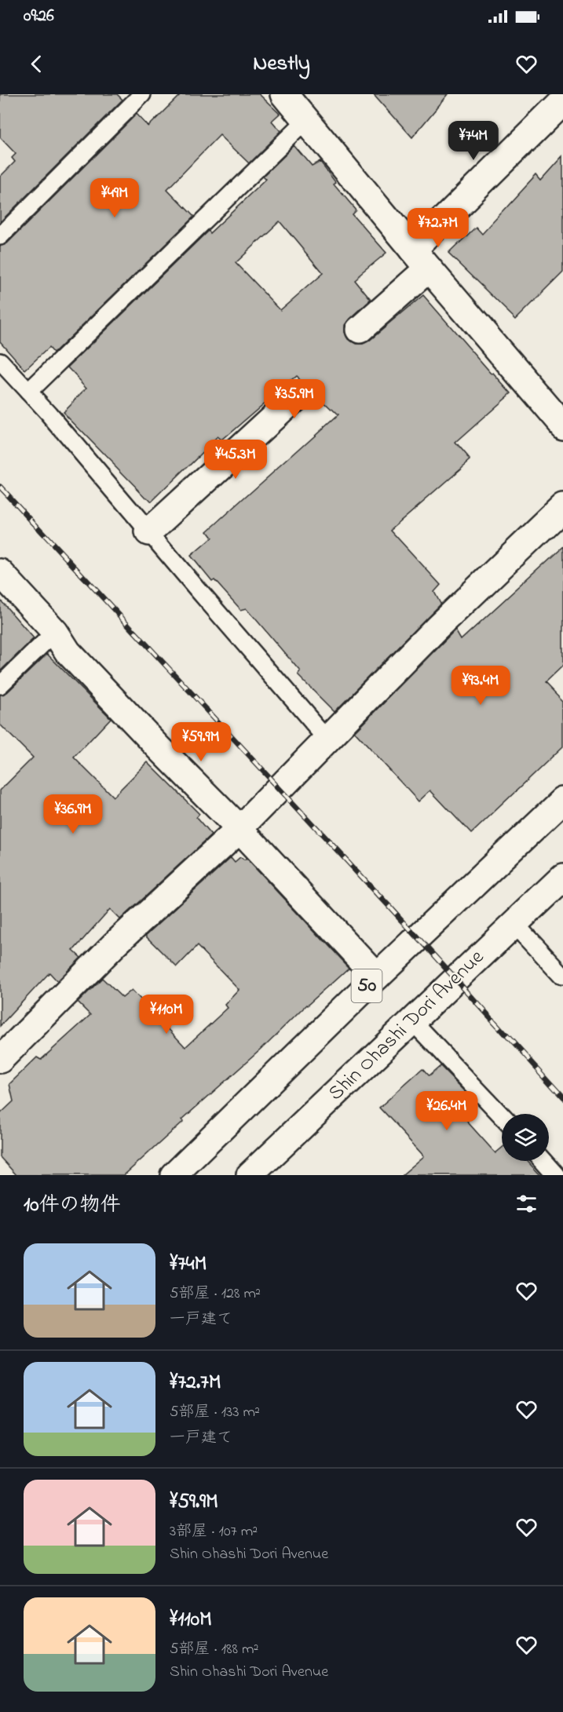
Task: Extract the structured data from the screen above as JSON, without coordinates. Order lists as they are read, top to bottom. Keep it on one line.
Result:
{"streets":{"street":["50","Shin Ohashi Dori Avenue"]},"page":{"status":"09:26","header":"Nestly","price":["¥74M","¥49M","¥72.7M","¥35.9M","¥45.3M","¥93.4M","¥59.9M","¥36.9M","¥110M","¥26.4M"],"heading":"10件の物件","list":[{"name":"¥74M","note":"5部屋 · 128 m² · 一戸建て"},{"name":"¥72.7M","note":"5部屋 · 133 m² · 一戸建て"},{"name":"¥59.9M","note":"3部屋 · 107 m² · Shin Ohashi Dori Avenue"},{"name":"¥110M","note":"5部屋 · 188 m² · Shin Ohashi Dori Avenue"}]}}
